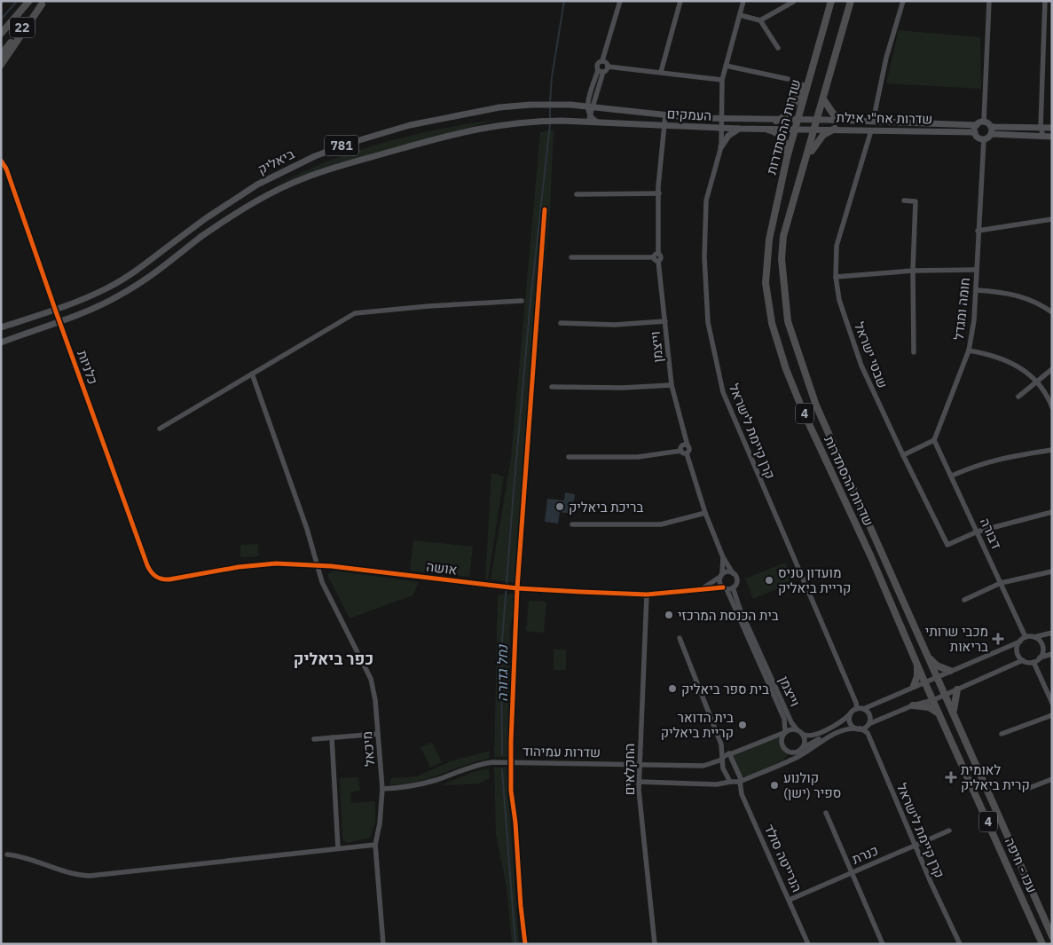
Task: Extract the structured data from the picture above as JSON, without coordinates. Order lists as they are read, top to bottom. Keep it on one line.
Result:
{"streets":{"highway":["22","שדרות ההסתדרות","4","עכו - חיפה"],"main road":["העמקים","שדרות אח\"י אילת","781","ביאליק"],"street":["חומה ומגדל","וייצמן","שבטי ישראל","כלניות","קרן קיימת לישראל","דבורה","אושה","מיכאל","שדרות עמיהוד","החקלאים","כנרת","הנרייטה סולד"]},"crossings":[["העמקים","שדרות אח\"י אילת"],["העמקים","שדרות ההסתדרות"],["העמקים","ביאליק"],["העמקים","וייצמן"],["העמקים","קרן קיימת לישראל"],["שדרות אח\"י אילת","שדרות ההסתדרות"],["שדרות אח\"י אילת","חומה ומגדל"],["שדרות אח\"י אילת","שבטי ישראל"],["שדרות ההסתדרות","4"],["חומה ומגדל","דבורה"],["וייצמן","אושה"],["וייצמן","שדרות עמיהוד"],["שבטי ישראל","דבורה"],["כלניות","אושה"],["4","עכו - חיפה"],["קרן קיימת לישראל","כנרת"],["אושה","מיכאל"],["אושה","החקלאים"],["מיכאל","שדרות עמיהוד"],["שדרות עמיהוד","החקלאים"],["שדרות עמיהוד","הנרייטה סולד"],["כנרת","הנרייטה סולד"]],"districts":["כפר ביאליק"],"water":["נחל גדורה"],"places":{"other":["בריכת ביאליק","מועדון טניס קריית ביאליק","בית הכנסת המרכזי","בית ספר ביאליק","בית הדואר קריית ביאליק","קולנוע ספיר (ישן)"],"health":["מכבי שרותי בריאות","לאומית קרית ביאליק"]}}
